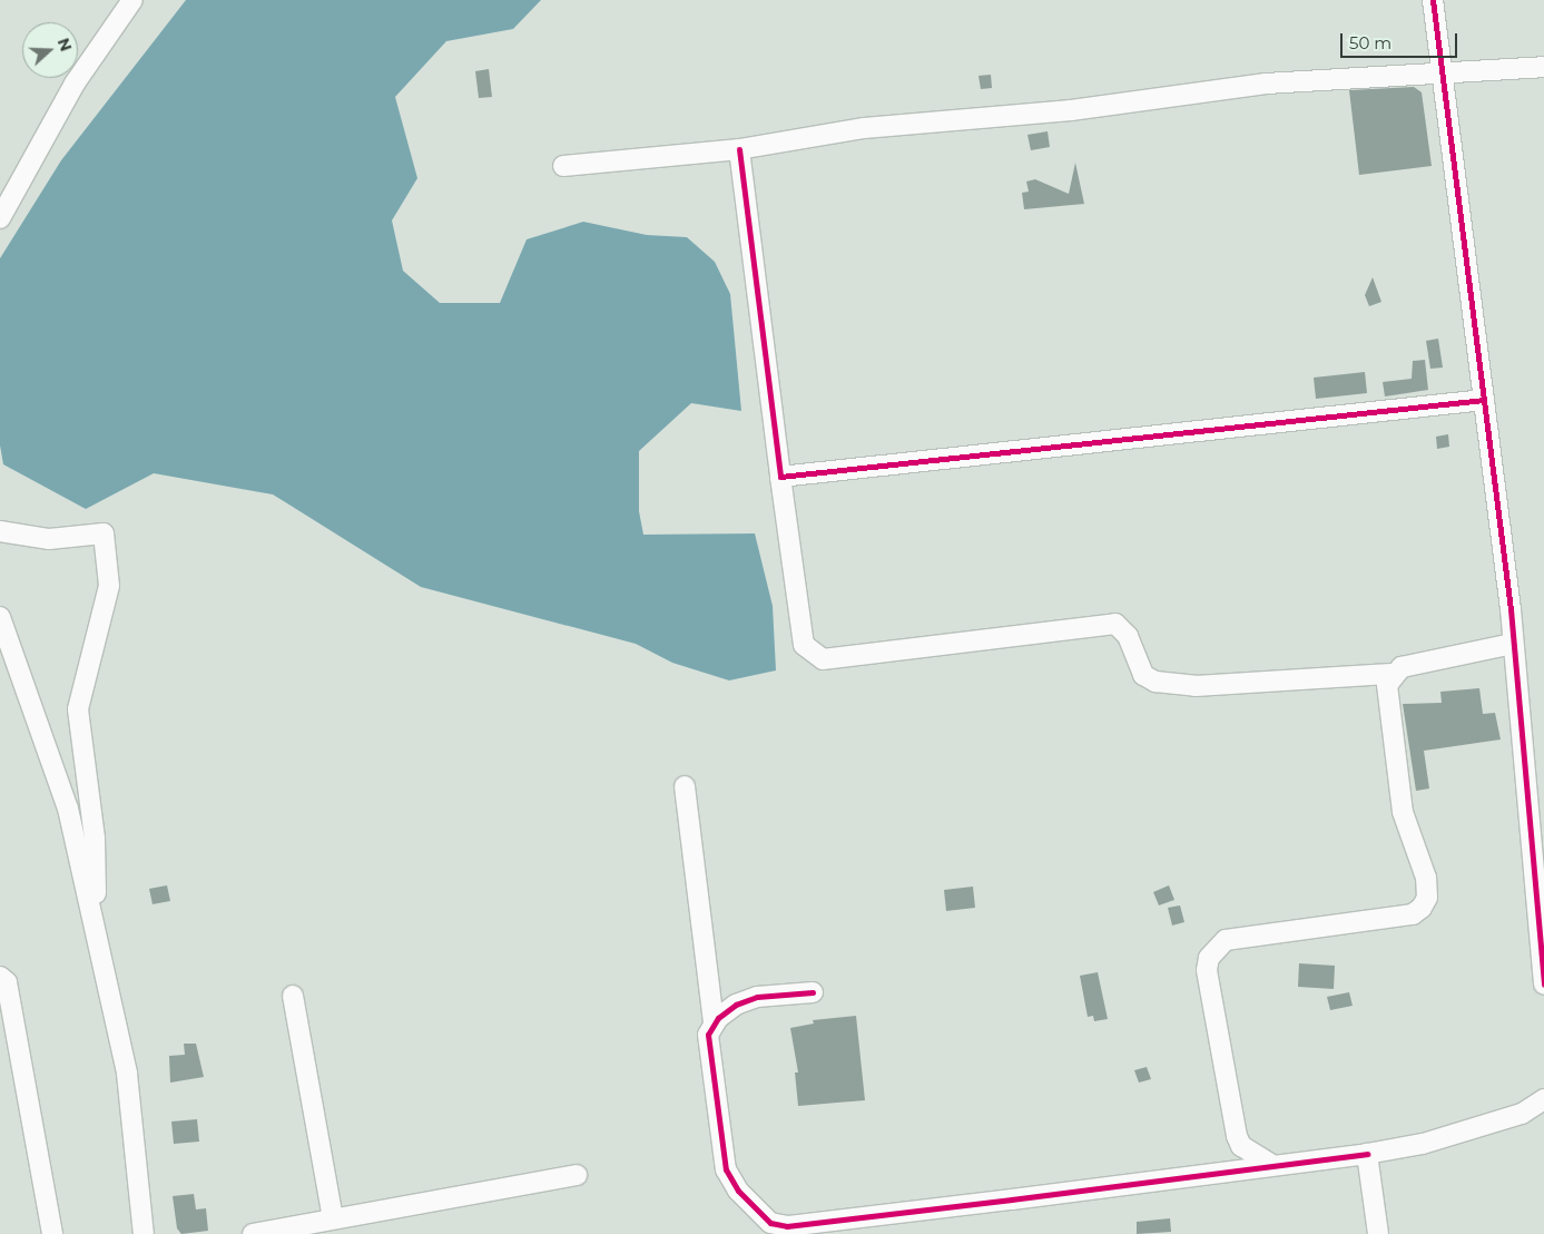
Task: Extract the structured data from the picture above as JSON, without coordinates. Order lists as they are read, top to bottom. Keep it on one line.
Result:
{"scale_bar":"50 m","north":"right"}
